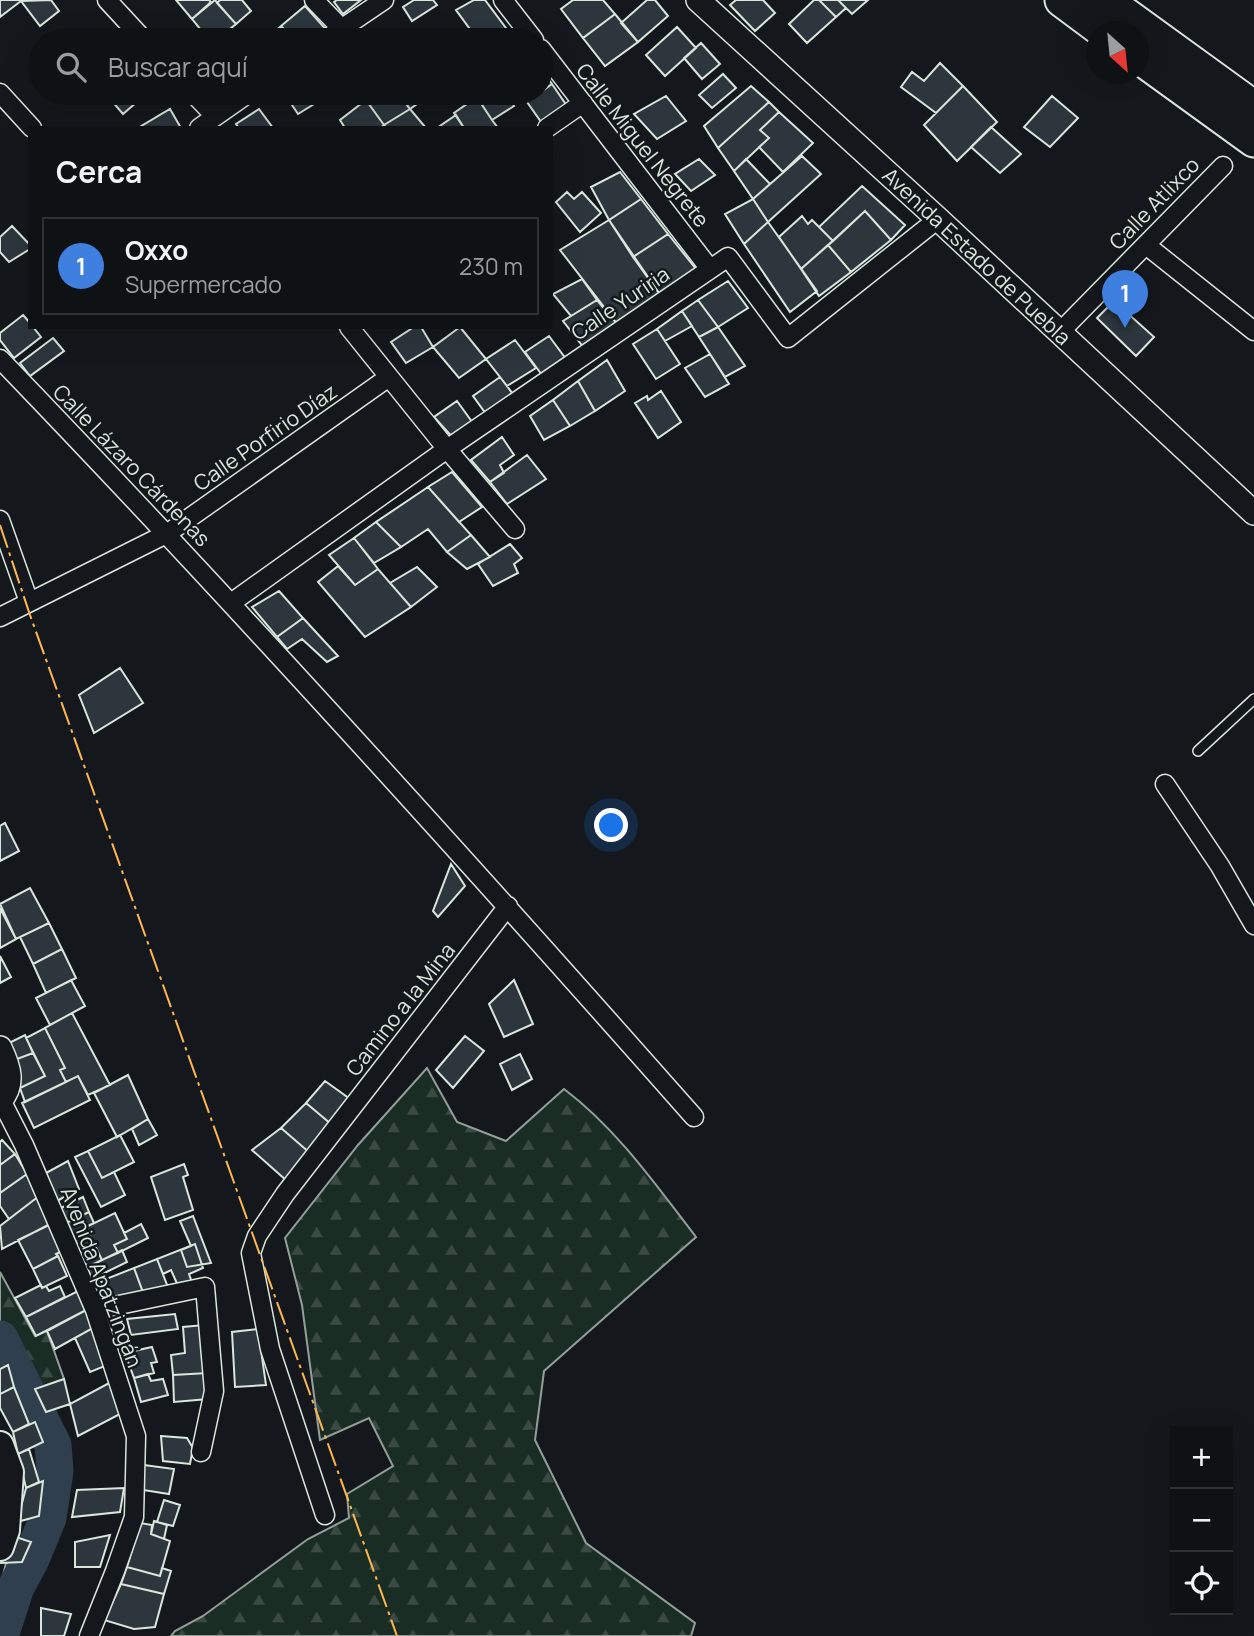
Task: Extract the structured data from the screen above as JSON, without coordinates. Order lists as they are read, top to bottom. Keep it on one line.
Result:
{"streets":{"street":["Calle Miguel Negrete","Calle Atlixco","Avenida Estado de Puebla","Calle Yuriria","Calle Porfirio Díaz","Calle Lázaro Cárdenas","Camino a la Mina","Avenida Apatzingán"]},"crossings":[["Calle Miguel Negrete","Calle Yuriria"],["Calle Atlixco","Avenida Estado de Puebla"],["Calle Yuriria","Calle Lázaro Cárdenas"],["Calle Porfirio Díaz","Calle Lázaro Cárdenas"]],"north":"bottom right","page":{"search":"Buscar aquí","heading":"Cerca","list":[{"mark":"1","name":"Oxxo","note":"Supermercado","value":"230 m"}],"pins":"1","map_buttons":["+","−"]}}
